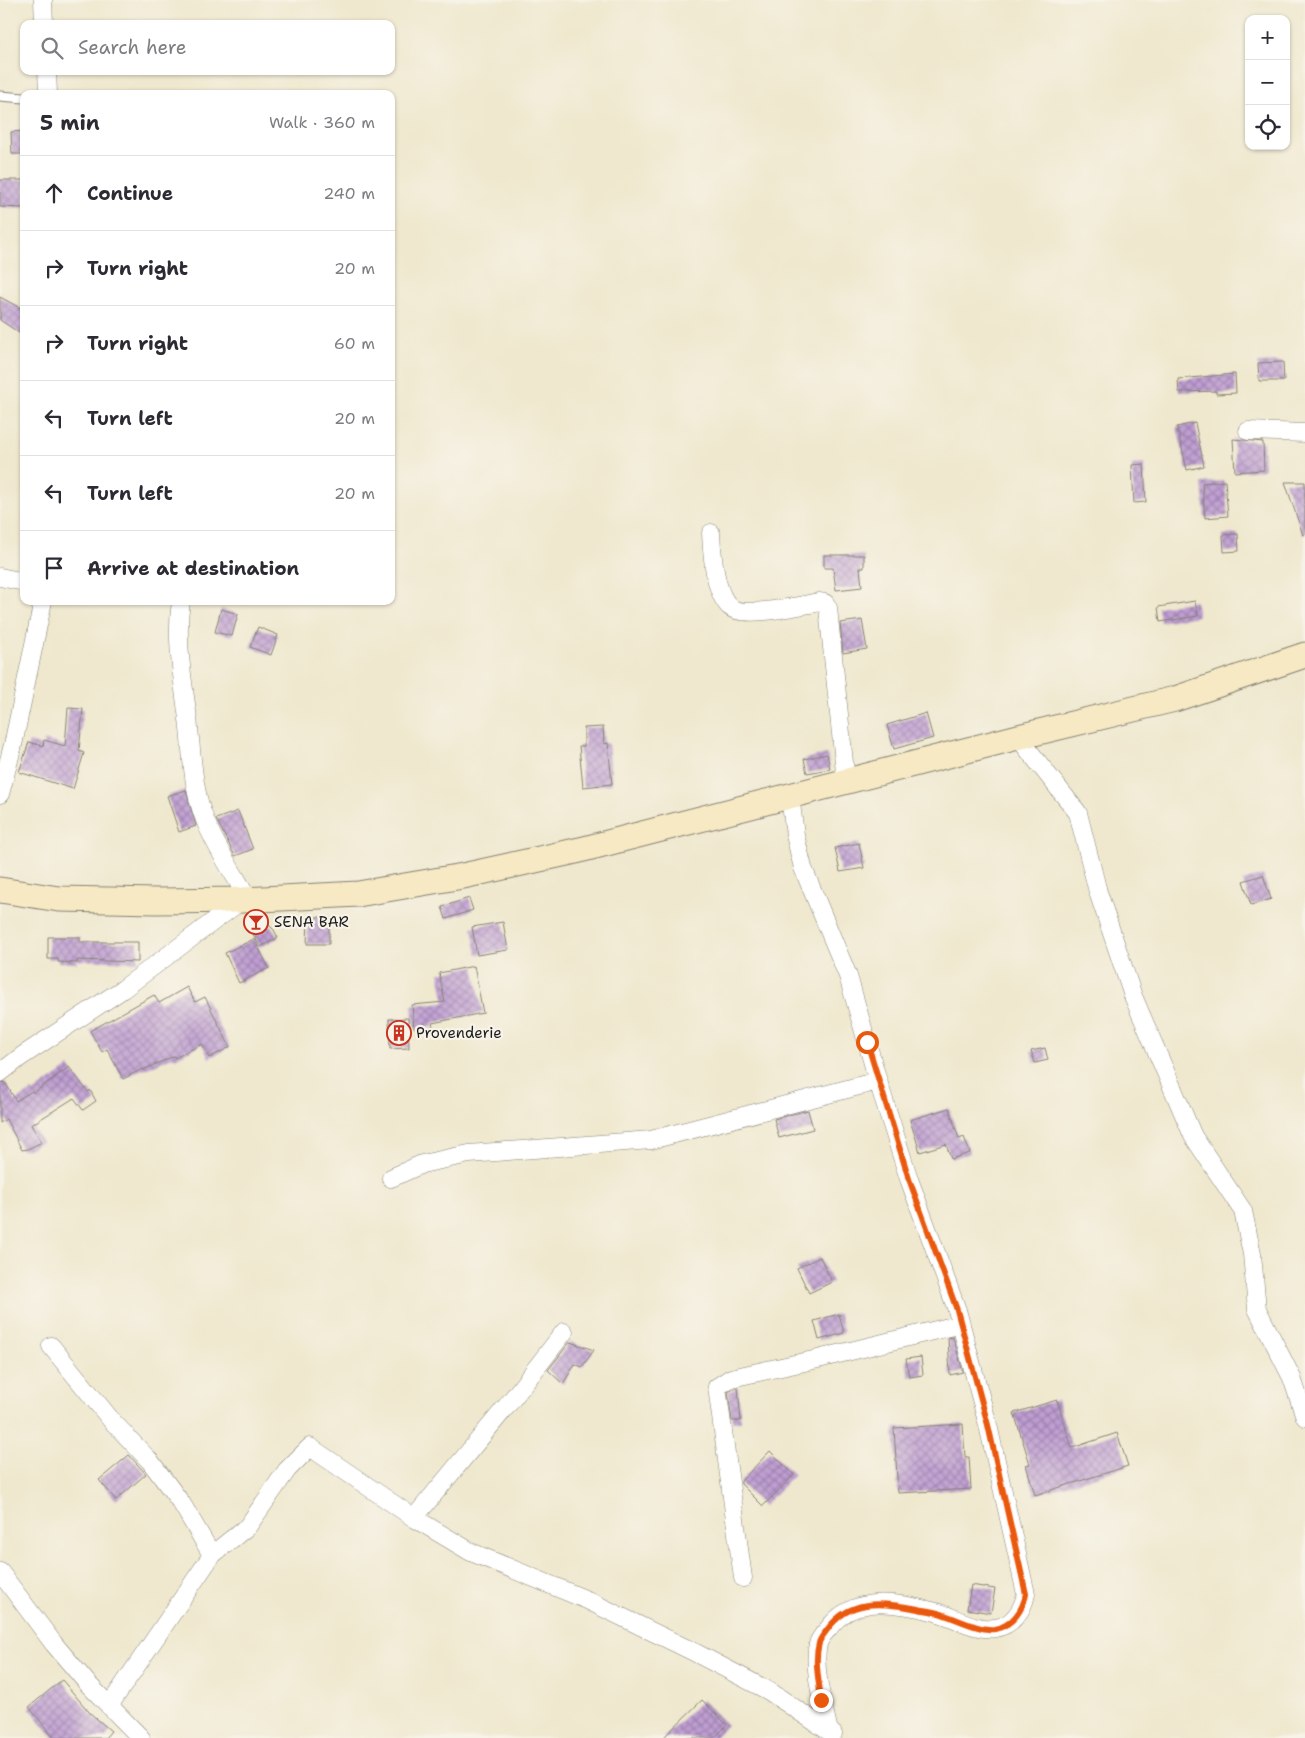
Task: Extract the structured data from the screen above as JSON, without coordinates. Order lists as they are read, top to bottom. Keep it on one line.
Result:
{"places":{"bar":["SENA BAR"],"building":["Provenderie"]},"page":{"map_buttons":["+","−"],"search":"Search here","heading":["5 min","Walk · 360 m"],"list":[["Continue","240 m"],["Turn right","20 m"],["Turn right","60 m"],["Turn left","20 m"],["Turn left","20 m"],"Arrive at destination"]}}
